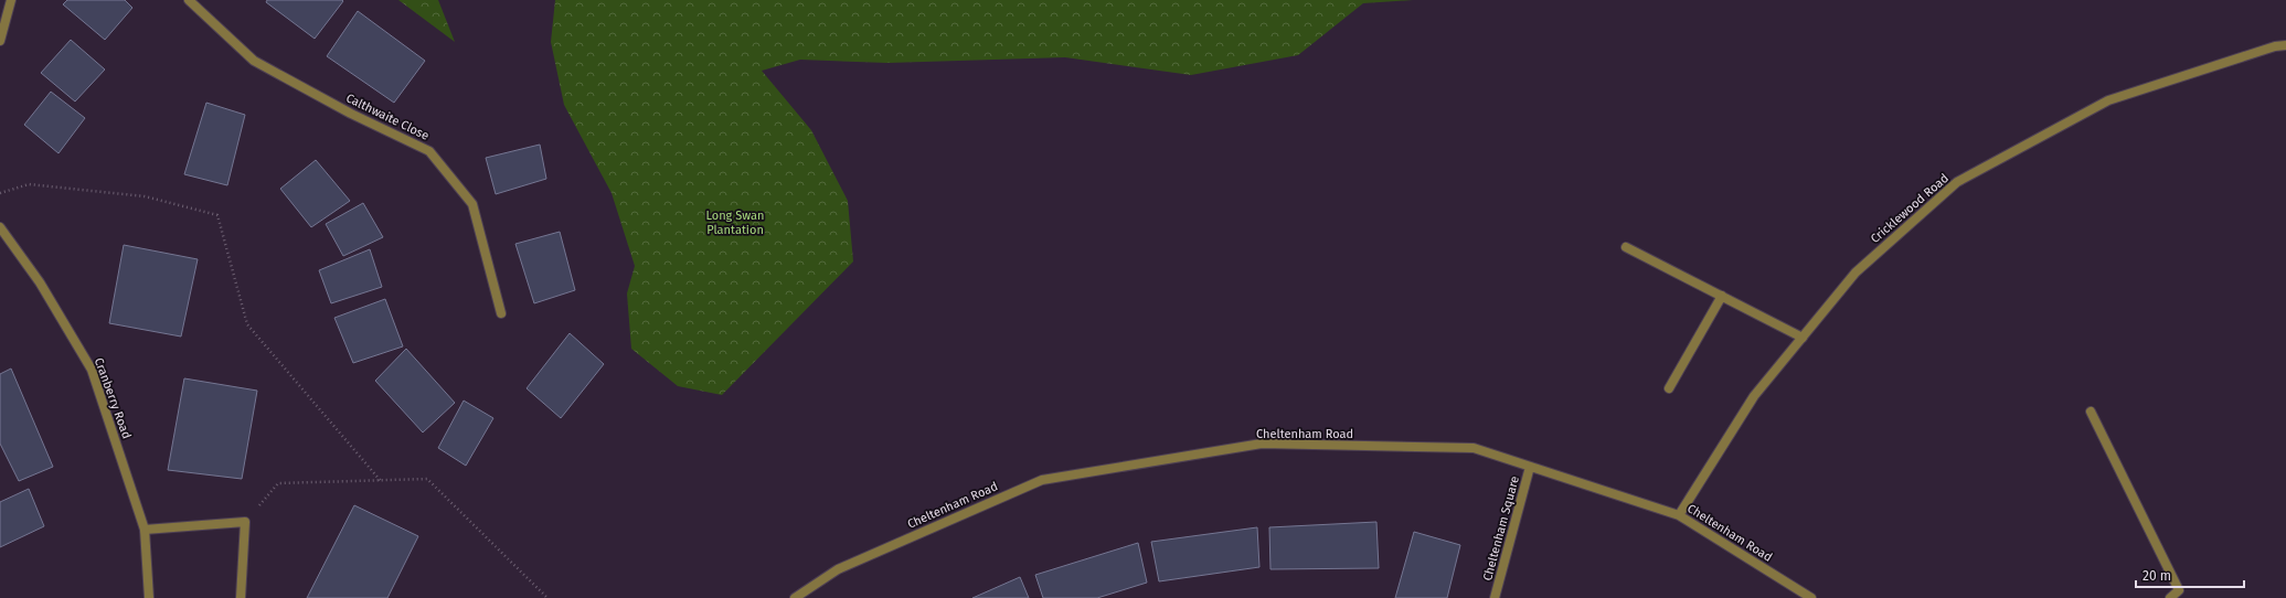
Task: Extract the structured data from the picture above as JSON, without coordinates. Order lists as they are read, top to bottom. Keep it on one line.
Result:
{"streets":{"street":["Calthwaite Close","Cricklewood Road","Cranberry Road","Cheltenham Road","Cheltenham Square"]},"crossings":[["Cricklewood Road","Cheltenham Road"],["Cheltenham Road","Cheltenham Square"]],"parks":["Long Swan Plantation"],"scale_bar":"20 m"}
